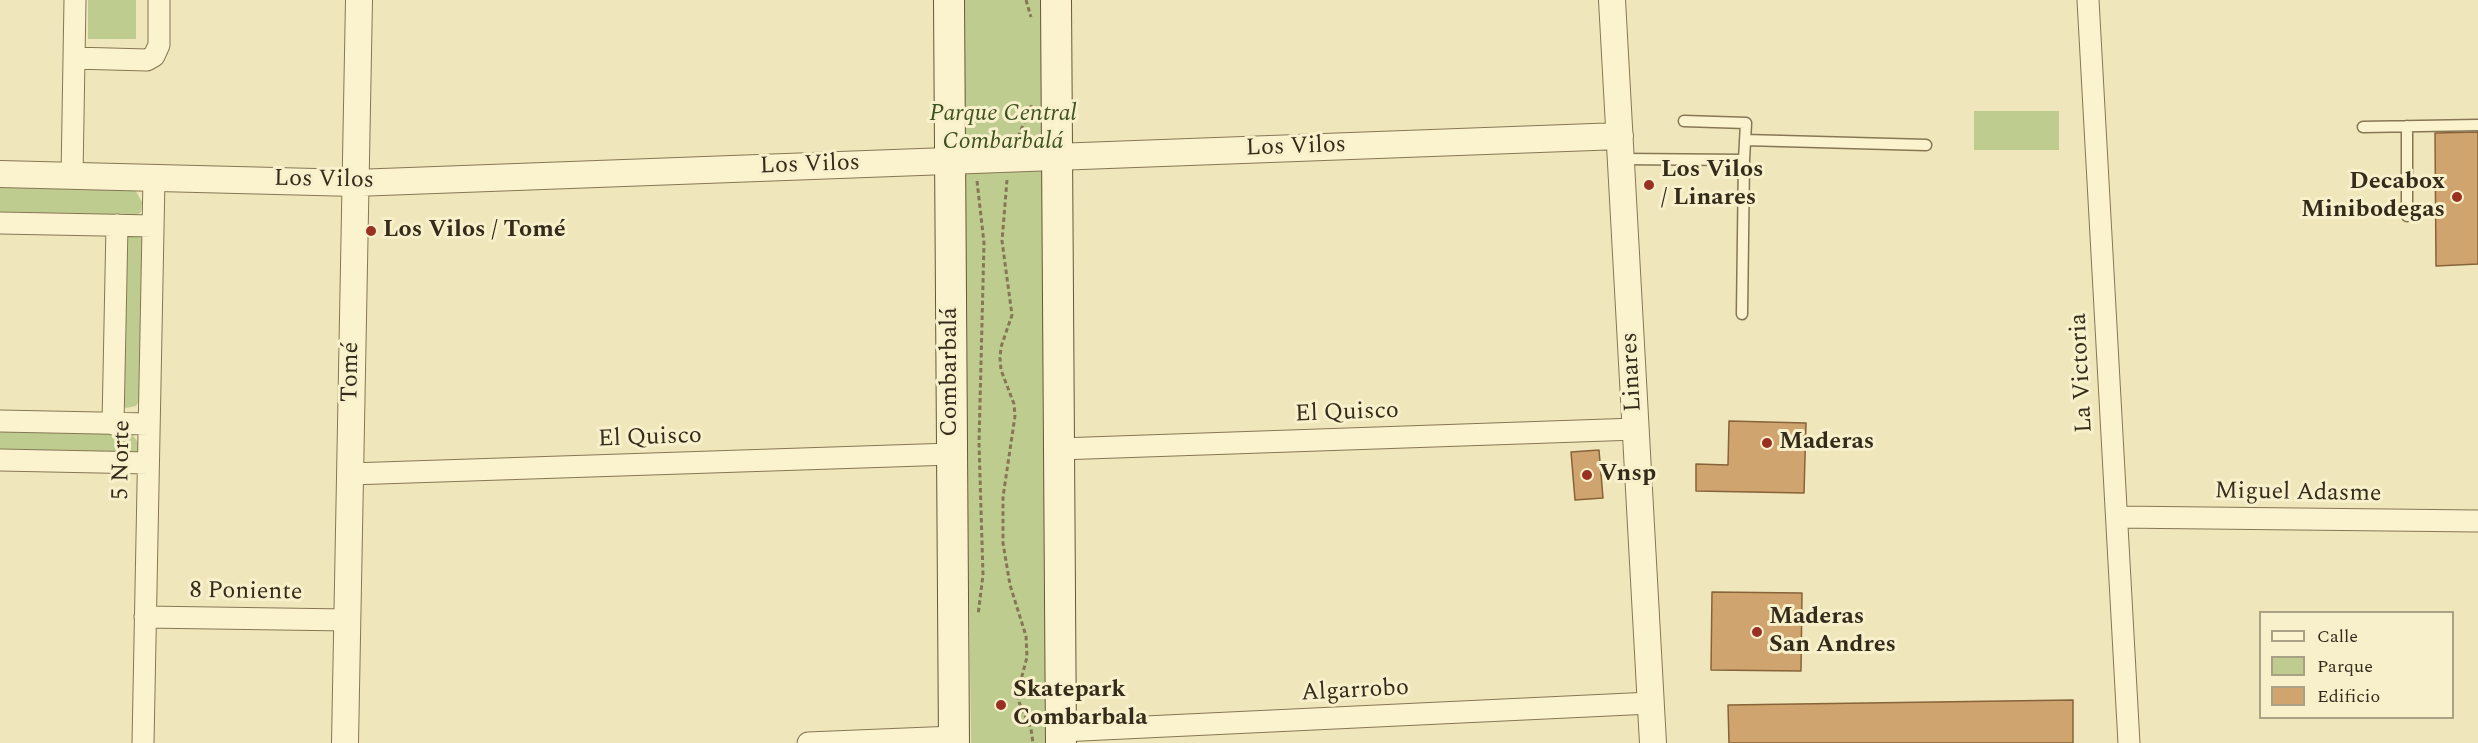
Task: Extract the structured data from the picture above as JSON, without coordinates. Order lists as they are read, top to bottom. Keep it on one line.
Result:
{"streets":{"main road":["Combarbalá"],"street":["Los Vilos","Tomé","Linares","La Victoria","El Quisco","5 Norte","Miguel Adasme","8 Poniente","Algarrobo"]},"crossings":[["Los Vilos","Tomé"],["Los Vilos","Combarbalá"],["Los Vilos","Linares"],["Los Vilos","5 Norte"],["Tomé","El Quisco"],["Tomé","8 Poniente"],["Combarbalá","El Quisco"],["Linares","El Quisco"],["Linares","Algarrobo"],["La Victoria","Miguel Adasme"],["5 Norte","8 Poniente"]],"parks":["Parque Central Combarbalá"],"places":["Los Vilos / Linares","Decabox Minibodegas","Los Vilos / Tomé","Maderas","Vnsp","Maderas San Andres","Skatepark Combarbala"],"legend":["Calle","Parque","Edificio"]}
